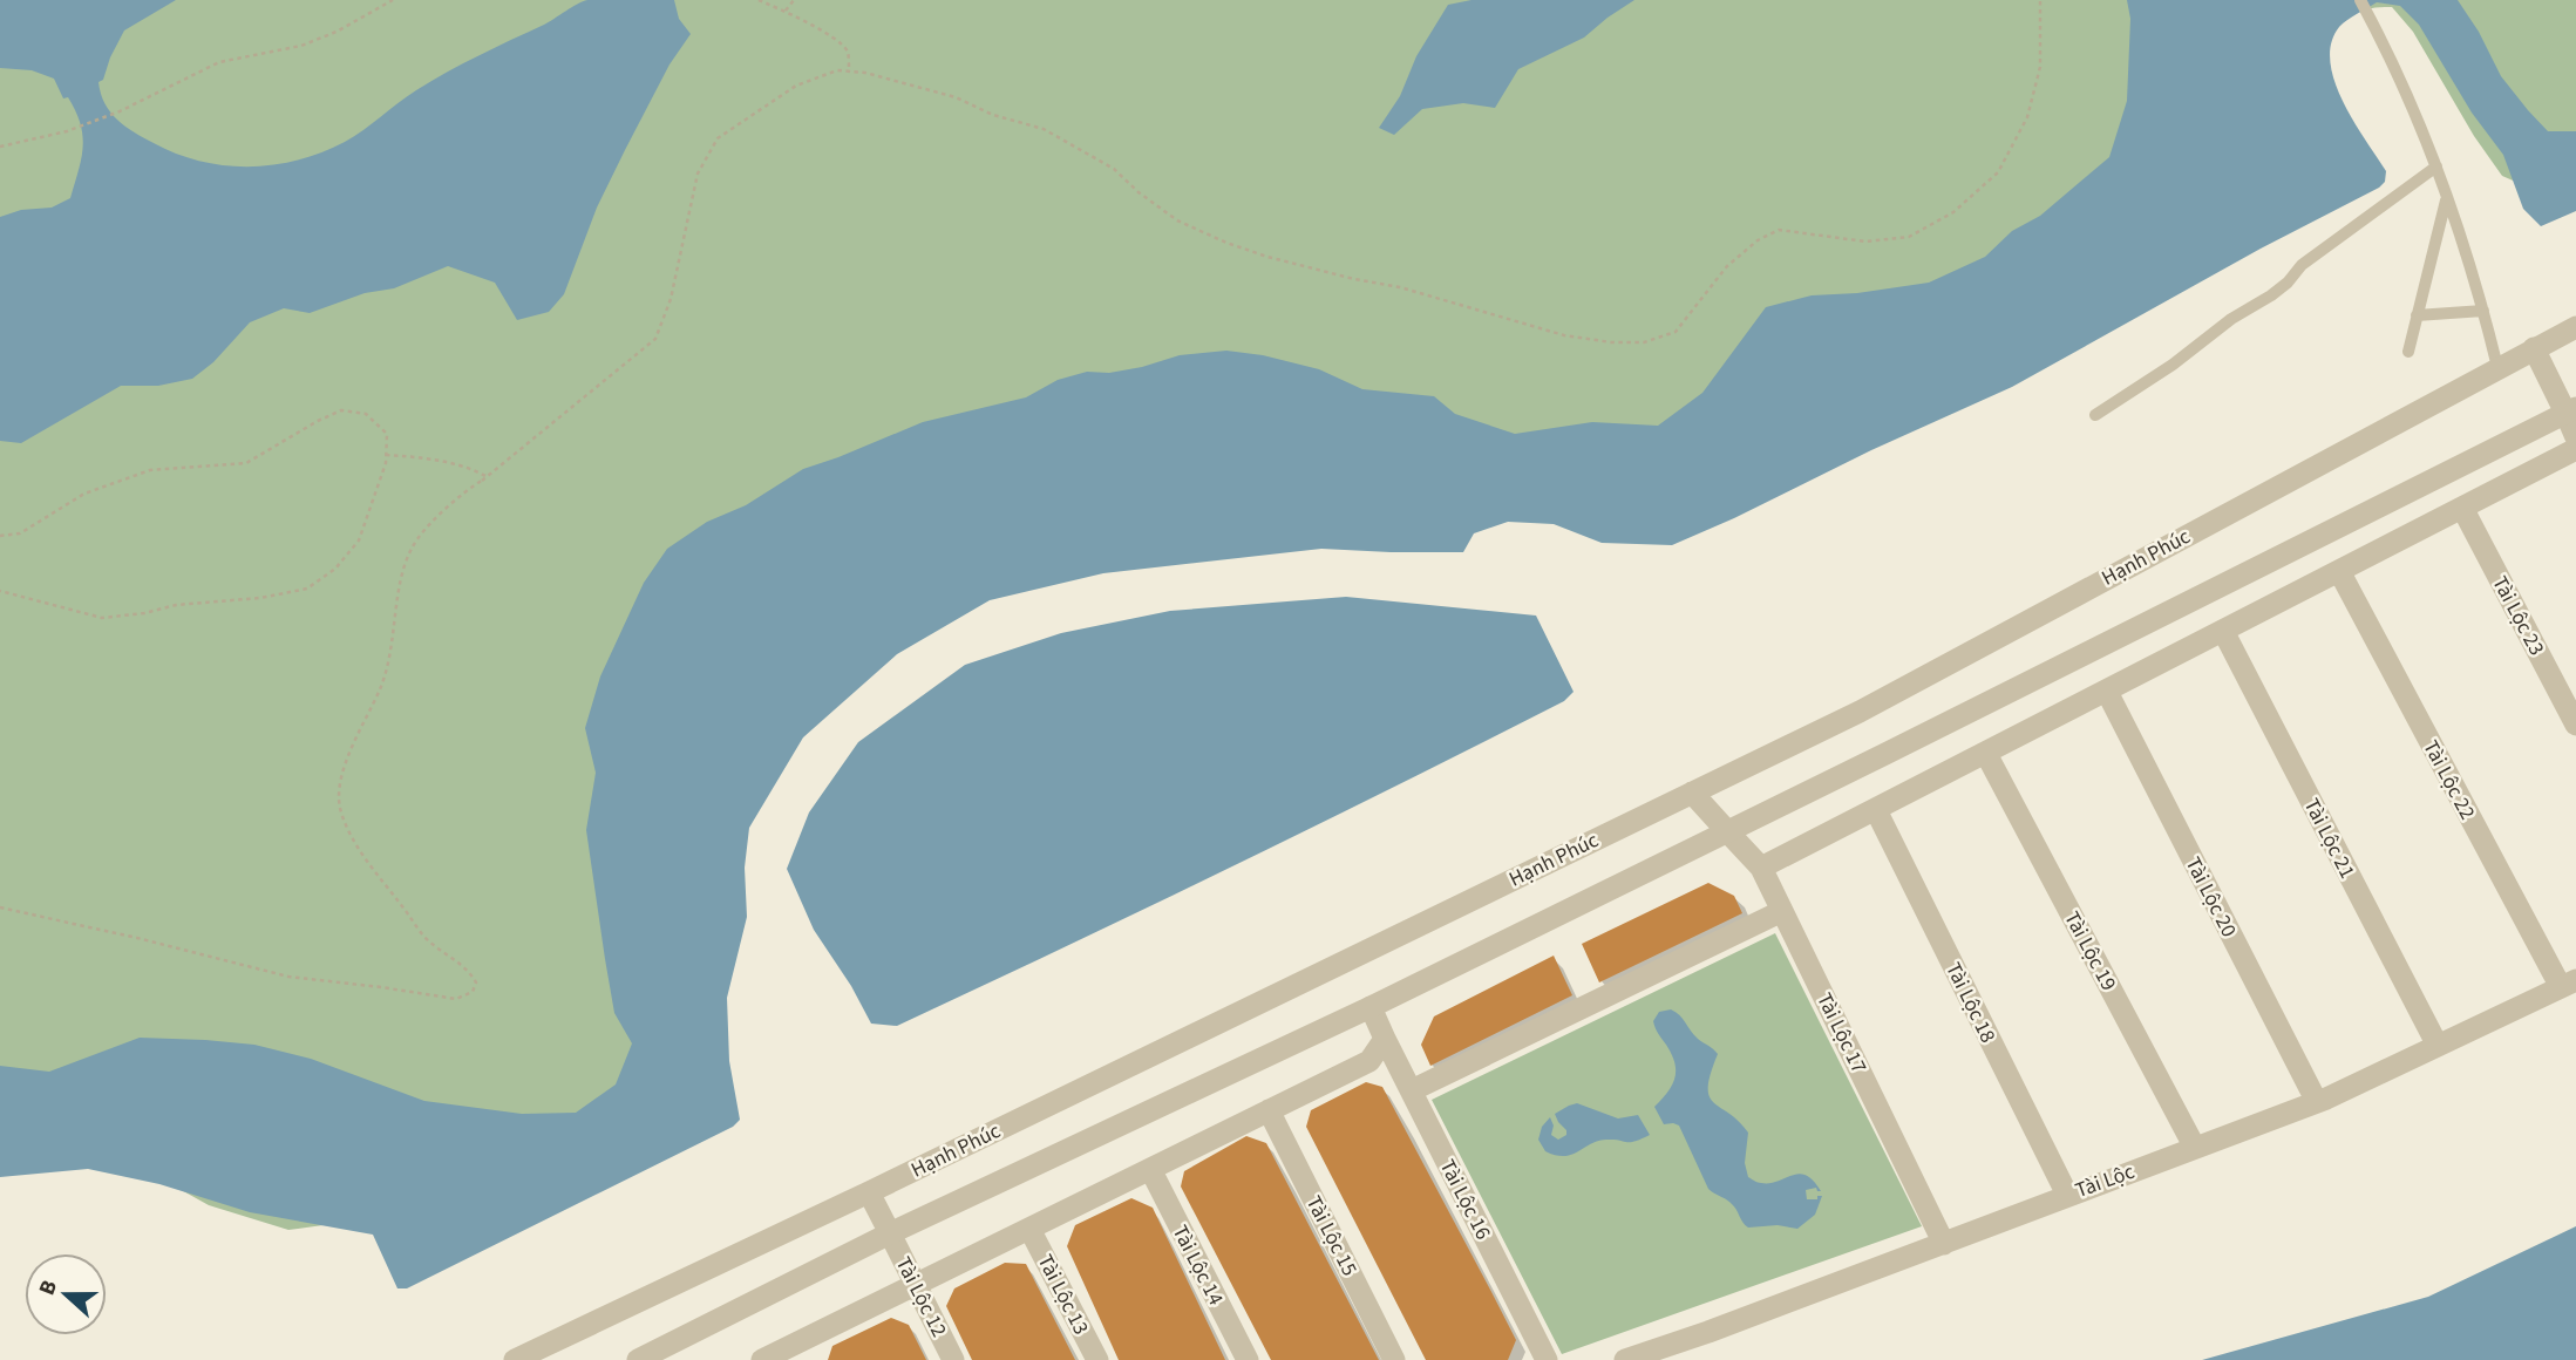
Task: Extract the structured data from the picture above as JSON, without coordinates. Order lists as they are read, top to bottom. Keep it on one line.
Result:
{"streets":{"street":["Hạnh Phúc","Tài Lộc 23","Tài Lộc 22","Tài Lộc 21","Tài Lộc 20","Tài Lộc 19","Tài Lộc 18","Tài Lộc 17","Tài Lộc","Tài Lộc 16","Tài Lộc 15","Tài Lộc 14","Tài Lộc 13","Tài Lộc 12"]},"crossings":[["Hạnh Phúc","Tài Lộc 17"],["Hạnh Phúc","Tài Lộc 12"],["Tài Lộc 22","Tài Lộc"],["Tài Lộc 21","Tài Lộc"],["Tài Lộc 20","Tài Lộc"],["Tài Lộc 19","Tài Lộc"],["Tài Lộc 18","Tài Lộc"],["Tài Lộc 17","Tài Lộc"]],"north":"left"}
